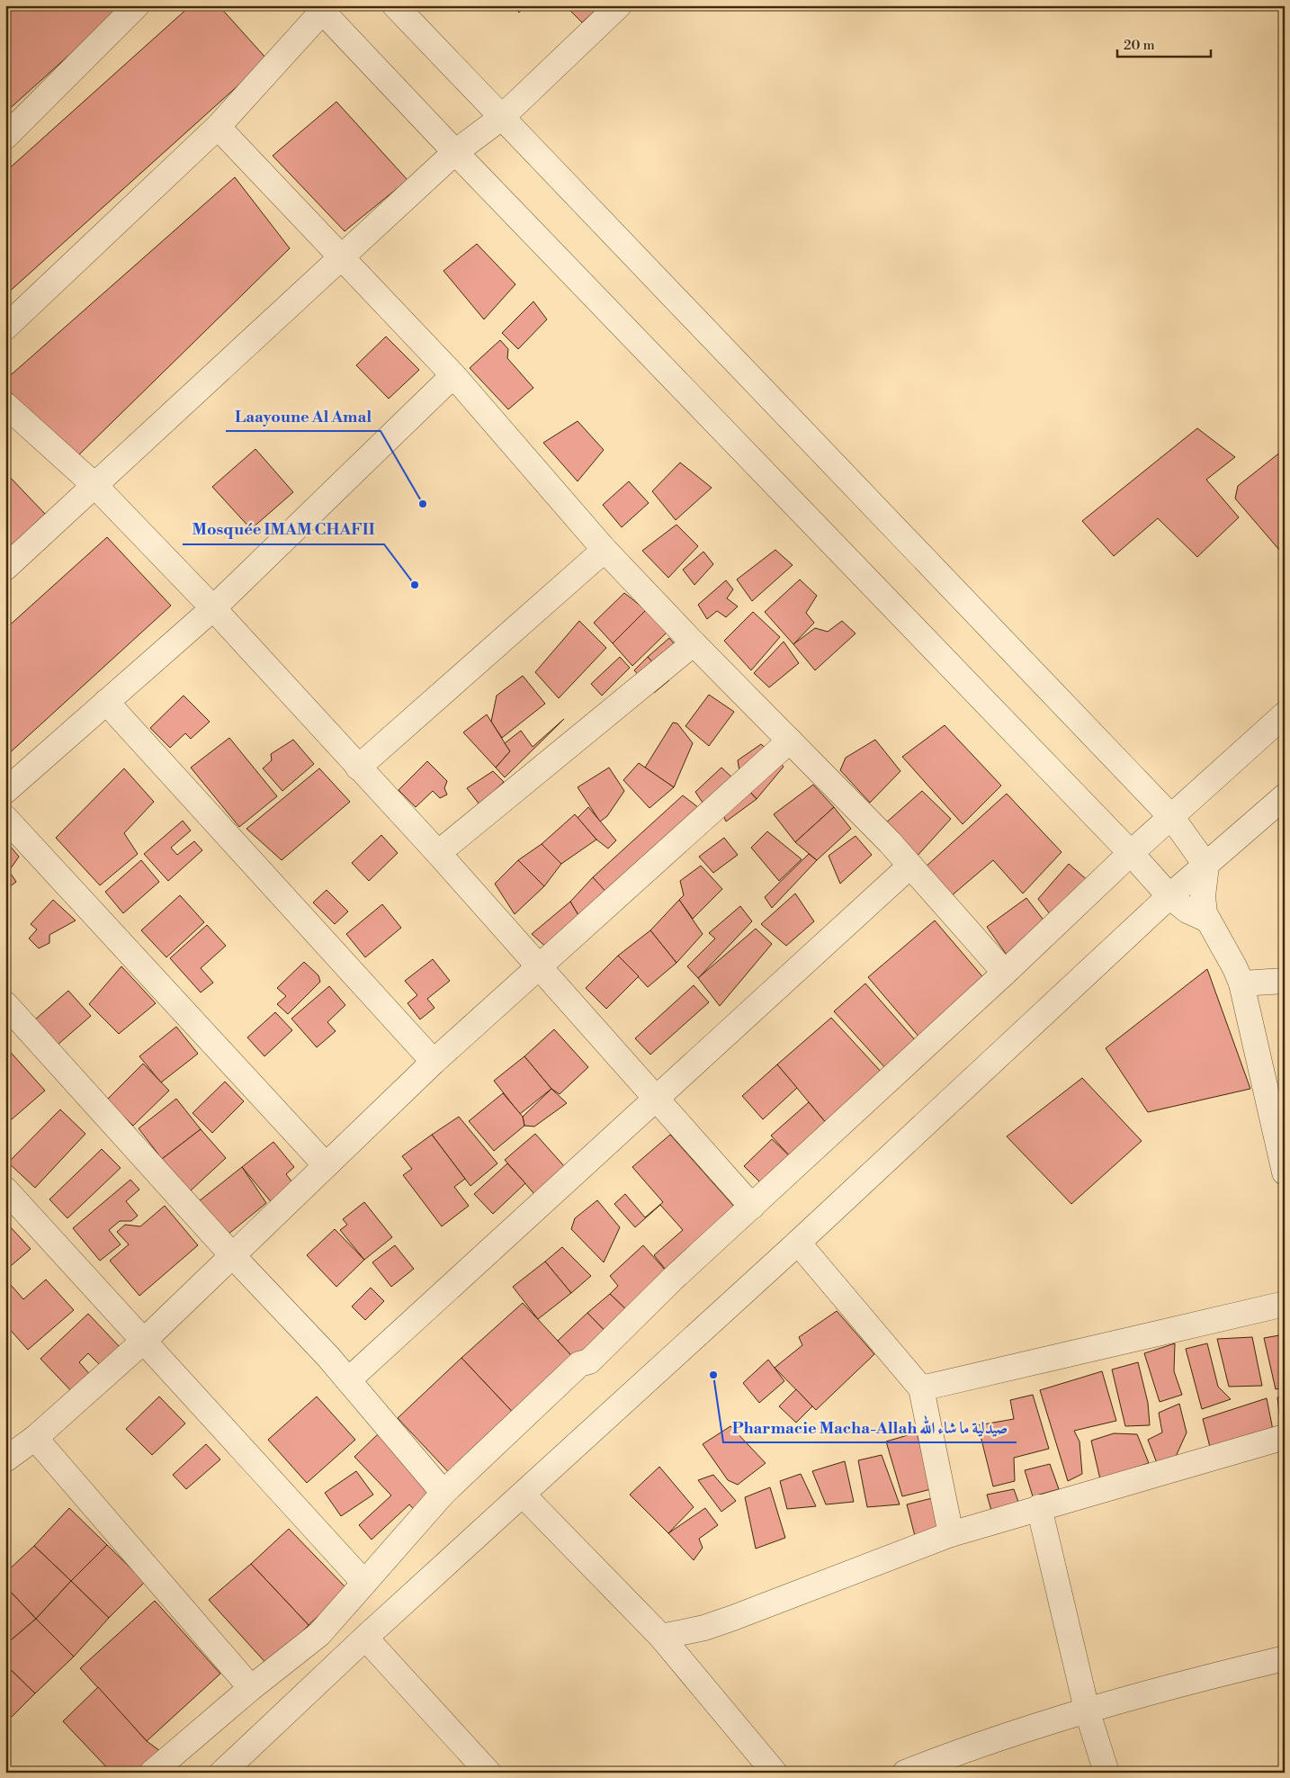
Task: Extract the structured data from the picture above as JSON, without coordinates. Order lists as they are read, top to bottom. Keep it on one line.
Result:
{"places":["Laayoune Al Amal","Mosquée IMAM CHAFII","Pharmacie Macha-Allah صيدلية ما شاء الله"],"scale_bar":"20 m"}
